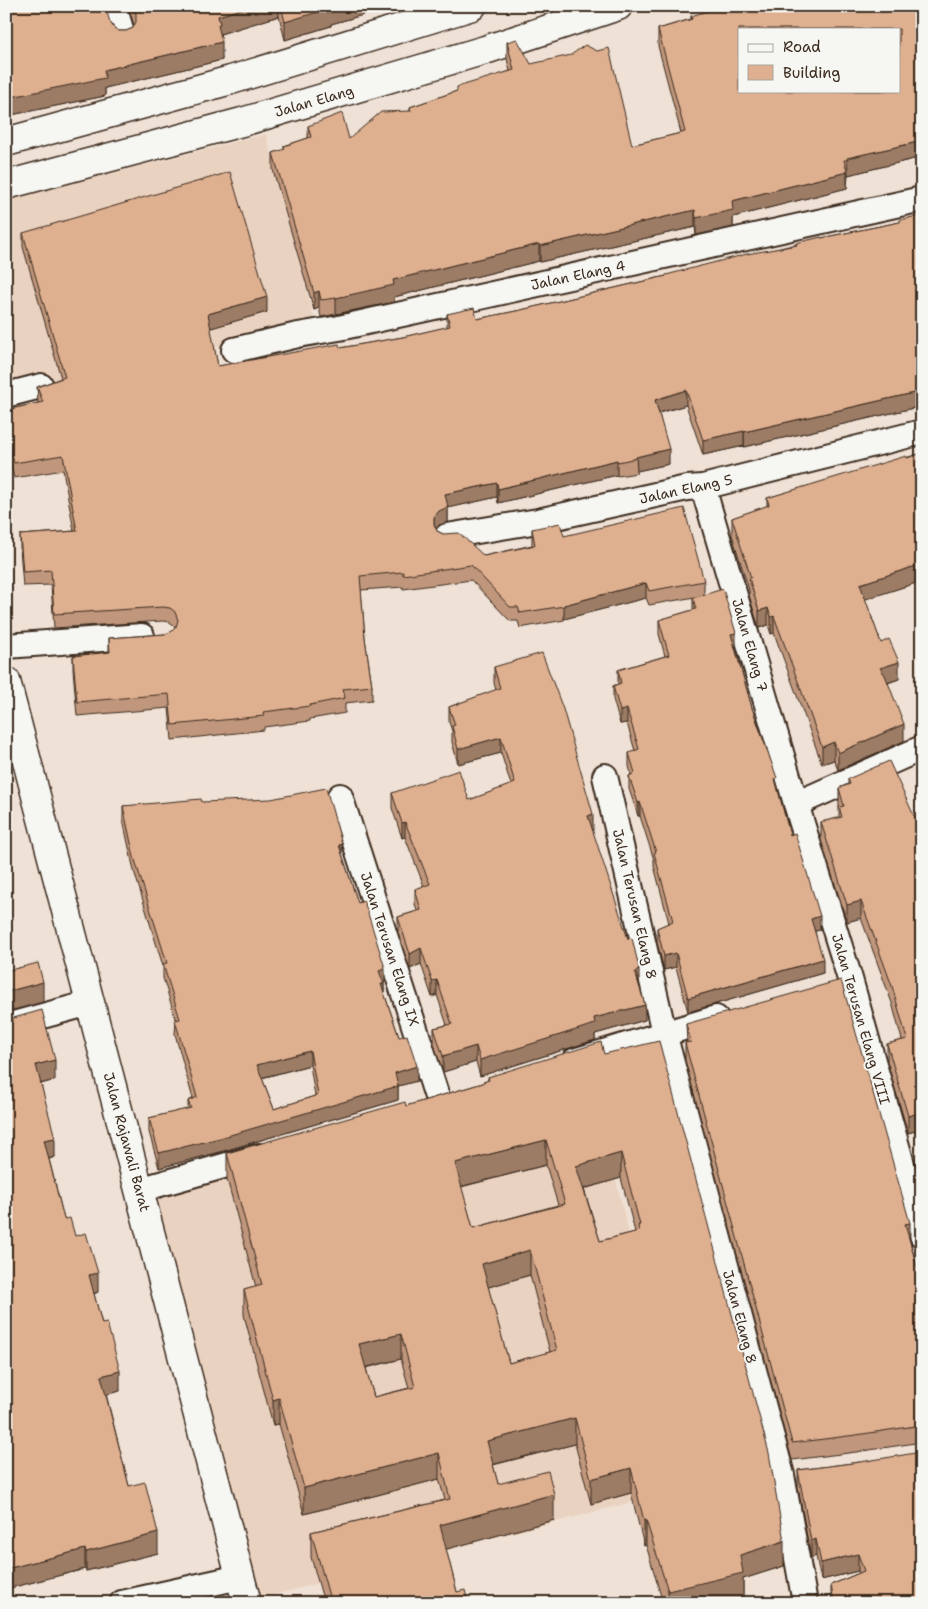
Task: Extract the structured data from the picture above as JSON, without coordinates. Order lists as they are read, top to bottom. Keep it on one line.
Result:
{"streets":{"main road":["Jalan Elang","Jalan Rajawali Barat"],"street":["Jalan Elang 4","Jalan Elang 5","Jalan Elang 7","Jalan Terusan Elang 8","Jalan Terusan Elang IX","Jalan Terusan Elang VIII","Jalan Elang 8"]},"crossings":[["Jalan Elang 5","Jalan Elang 7"],["Jalan Elang 7","Jalan Terusan Elang VIII"],["Jalan Terusan Elang 8","Jalan Elang 8"]],"legend":["Road","Building"]}
